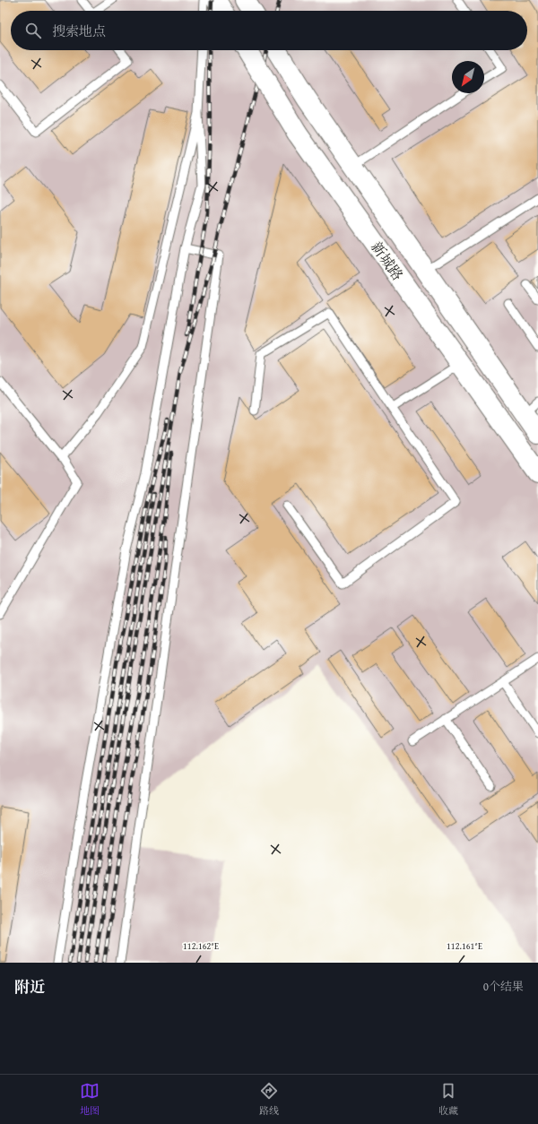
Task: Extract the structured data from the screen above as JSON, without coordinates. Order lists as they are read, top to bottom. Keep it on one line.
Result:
{"streets":{"main road":["新城路"]},"north":"bottom left","page":{"search":"搜索地点","heading":["附近","0个结果"],"nav":["地图","路线","收藏"]},"coordinates":["112.162°E","112.161°E"]}
